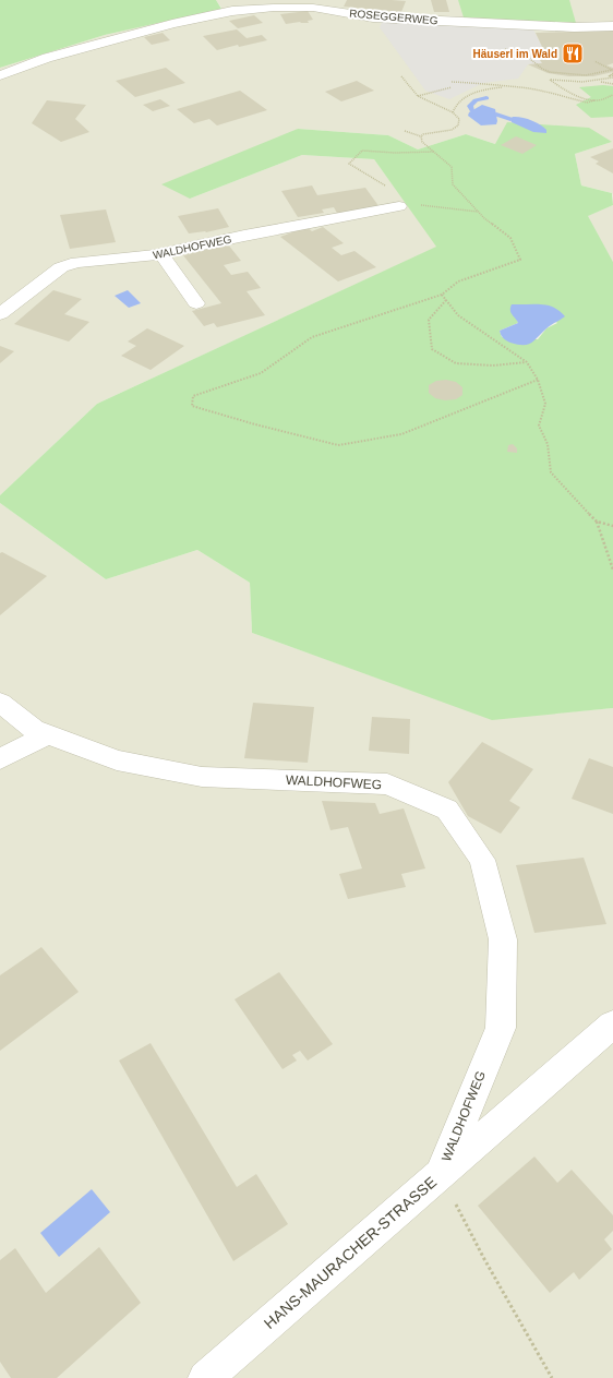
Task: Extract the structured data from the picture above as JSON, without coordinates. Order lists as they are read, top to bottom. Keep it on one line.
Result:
{"streets":{"street":["ROSEGGERWEG","WALDHOFWEG","HANS-MAURACHER-STRASSE"]},"crossings":[["WALDHOFWEG","HANS-MAURACHER-STRASSE"]],"places":{"restaurant":["Häuserl im Wald"]}}
